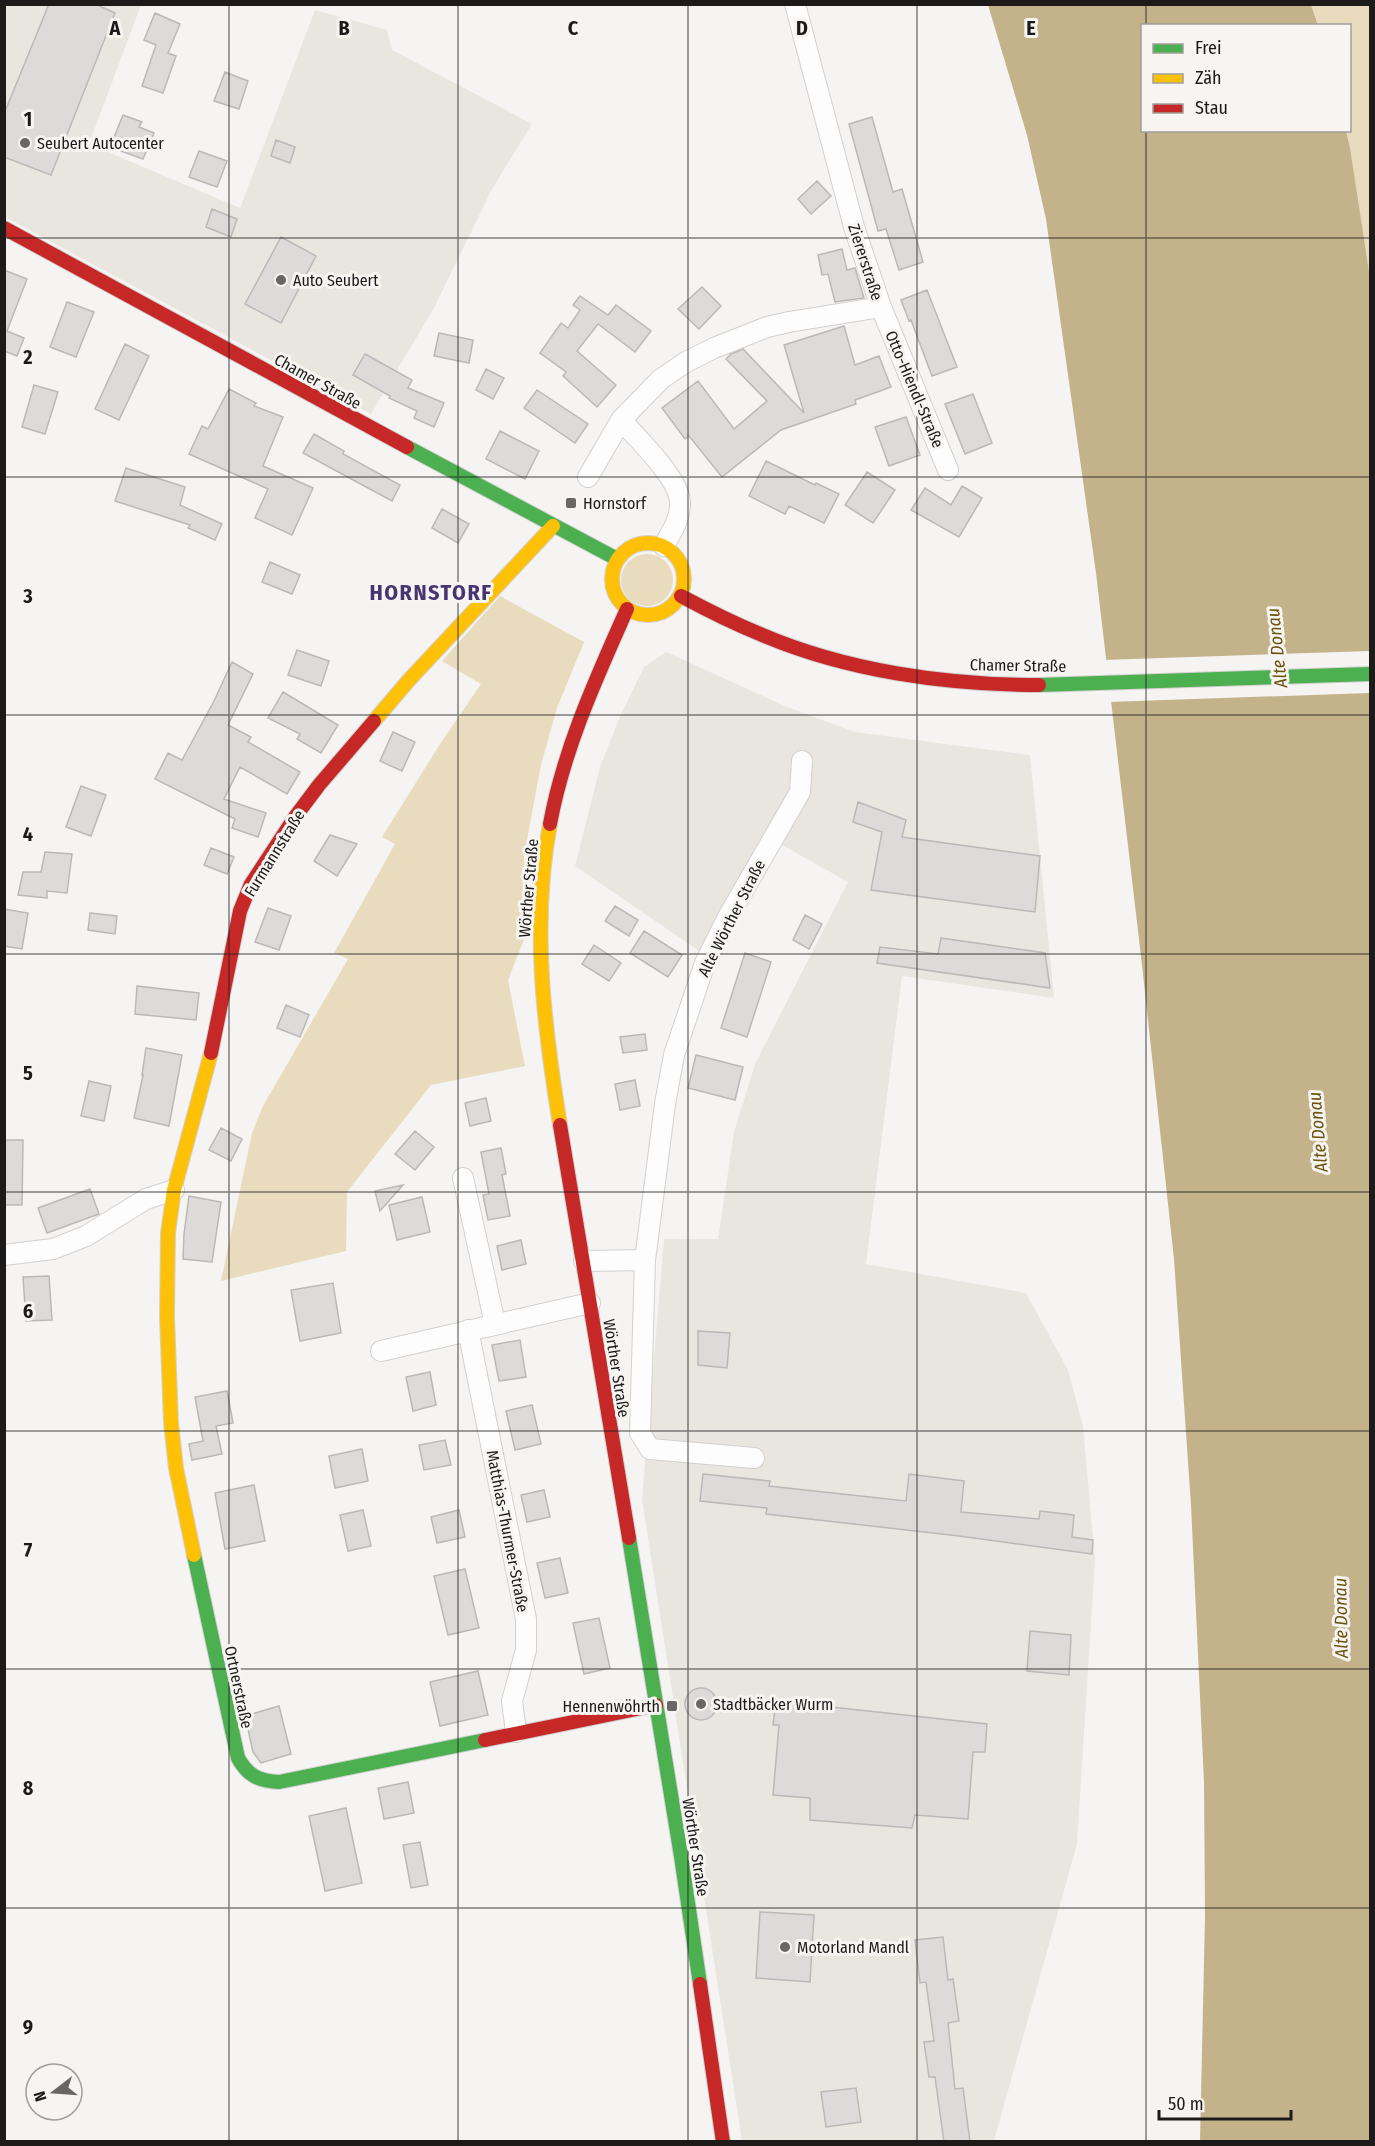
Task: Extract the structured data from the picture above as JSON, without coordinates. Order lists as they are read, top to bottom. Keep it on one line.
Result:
{"streets":{"street":["Ziererstraße","Chamer Straße","Otto-Hiendl-Straße","Furmannstraße","Wörther Straße","Alte Wörther Straße","Matthias-Thurmer-Straße","Ortnerstraße"]},"crossings":[["Ziererstraße","Otto-Hiendl-Straße"],["Chamer Straße","Furmannstraße"],["Chamer Straße","Wörther Straße"],["Furmannstraße","Ortnerstraße"],["Wörther Straße","Ortnerstraße"],["Matthias-Thurmer-Straße","Ortnerstraße"]],"districts":["HORNSTORF"],"water":["Alte Donau"],"places":{"other":["Seubert Autocenter","Auto Seubert","Stadtbäcker Wurm","Motorland Mandl"],"transit":["Hornstorf","Hennenwöhrth"]},"legend":["Frei","Zäh","Stau"],"scale_bar":"50 m","north":"left","grid":{"columns":["A","B","C","D","E"],"rows":["1","2","3","4","5","6","7","8","9"]}}
